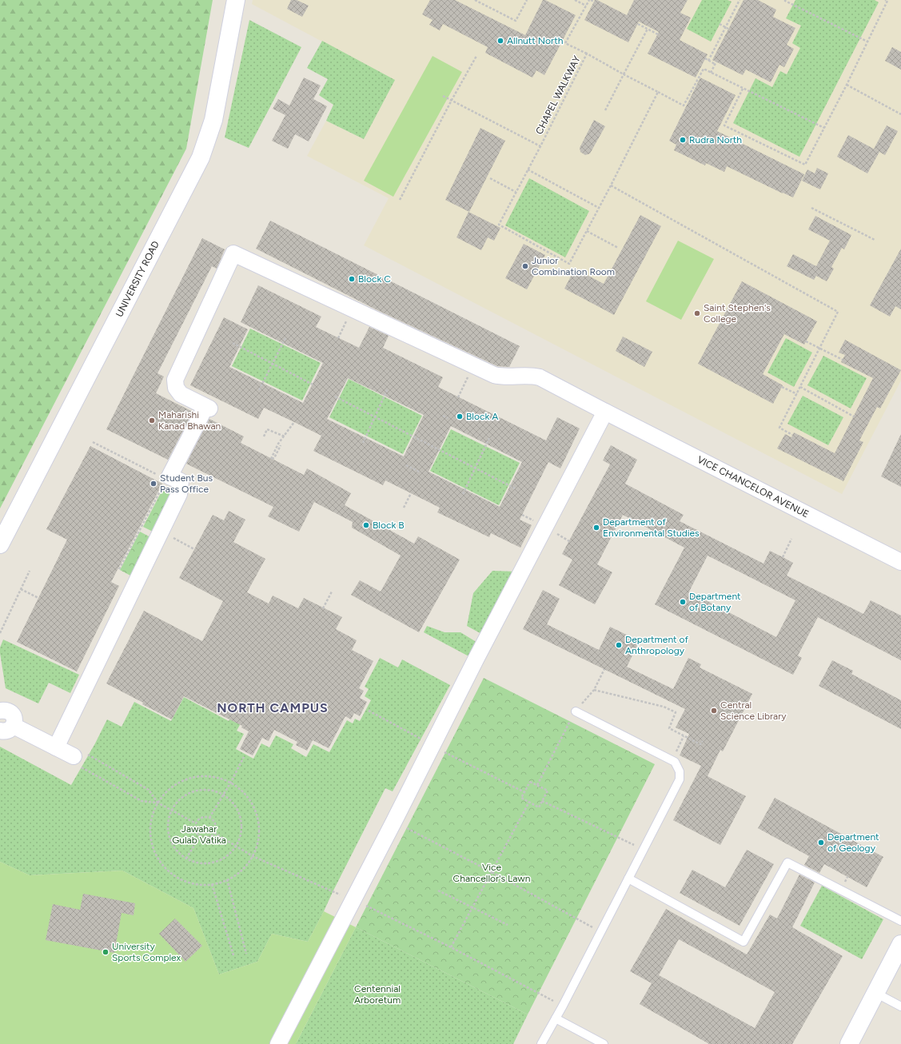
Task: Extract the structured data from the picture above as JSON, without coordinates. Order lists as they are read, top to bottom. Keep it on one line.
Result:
{"streets":{"street":["UNIVERSITY ROAD","VICE CHANCELOR AVENUE"],"path":["CHAPEL WALKWAY"]},"districts":["NORTH CAMPUS"],"parks":["Jawahar Gulab Vatika","Vice Chancellor's Lawn","Centennial Arboretum"],"places":["Allnutt North","Rudra North","Junior Combination Room","Block C","Saint Stephen's College","Block A","Maharishi Kanad Bhawan","Student Bus Pass Office","Block B","Department of Environmental Studies","Department of Botany","Department of Anthropology","Central Science Library","Department of Geology","University Sports Complex"]}
